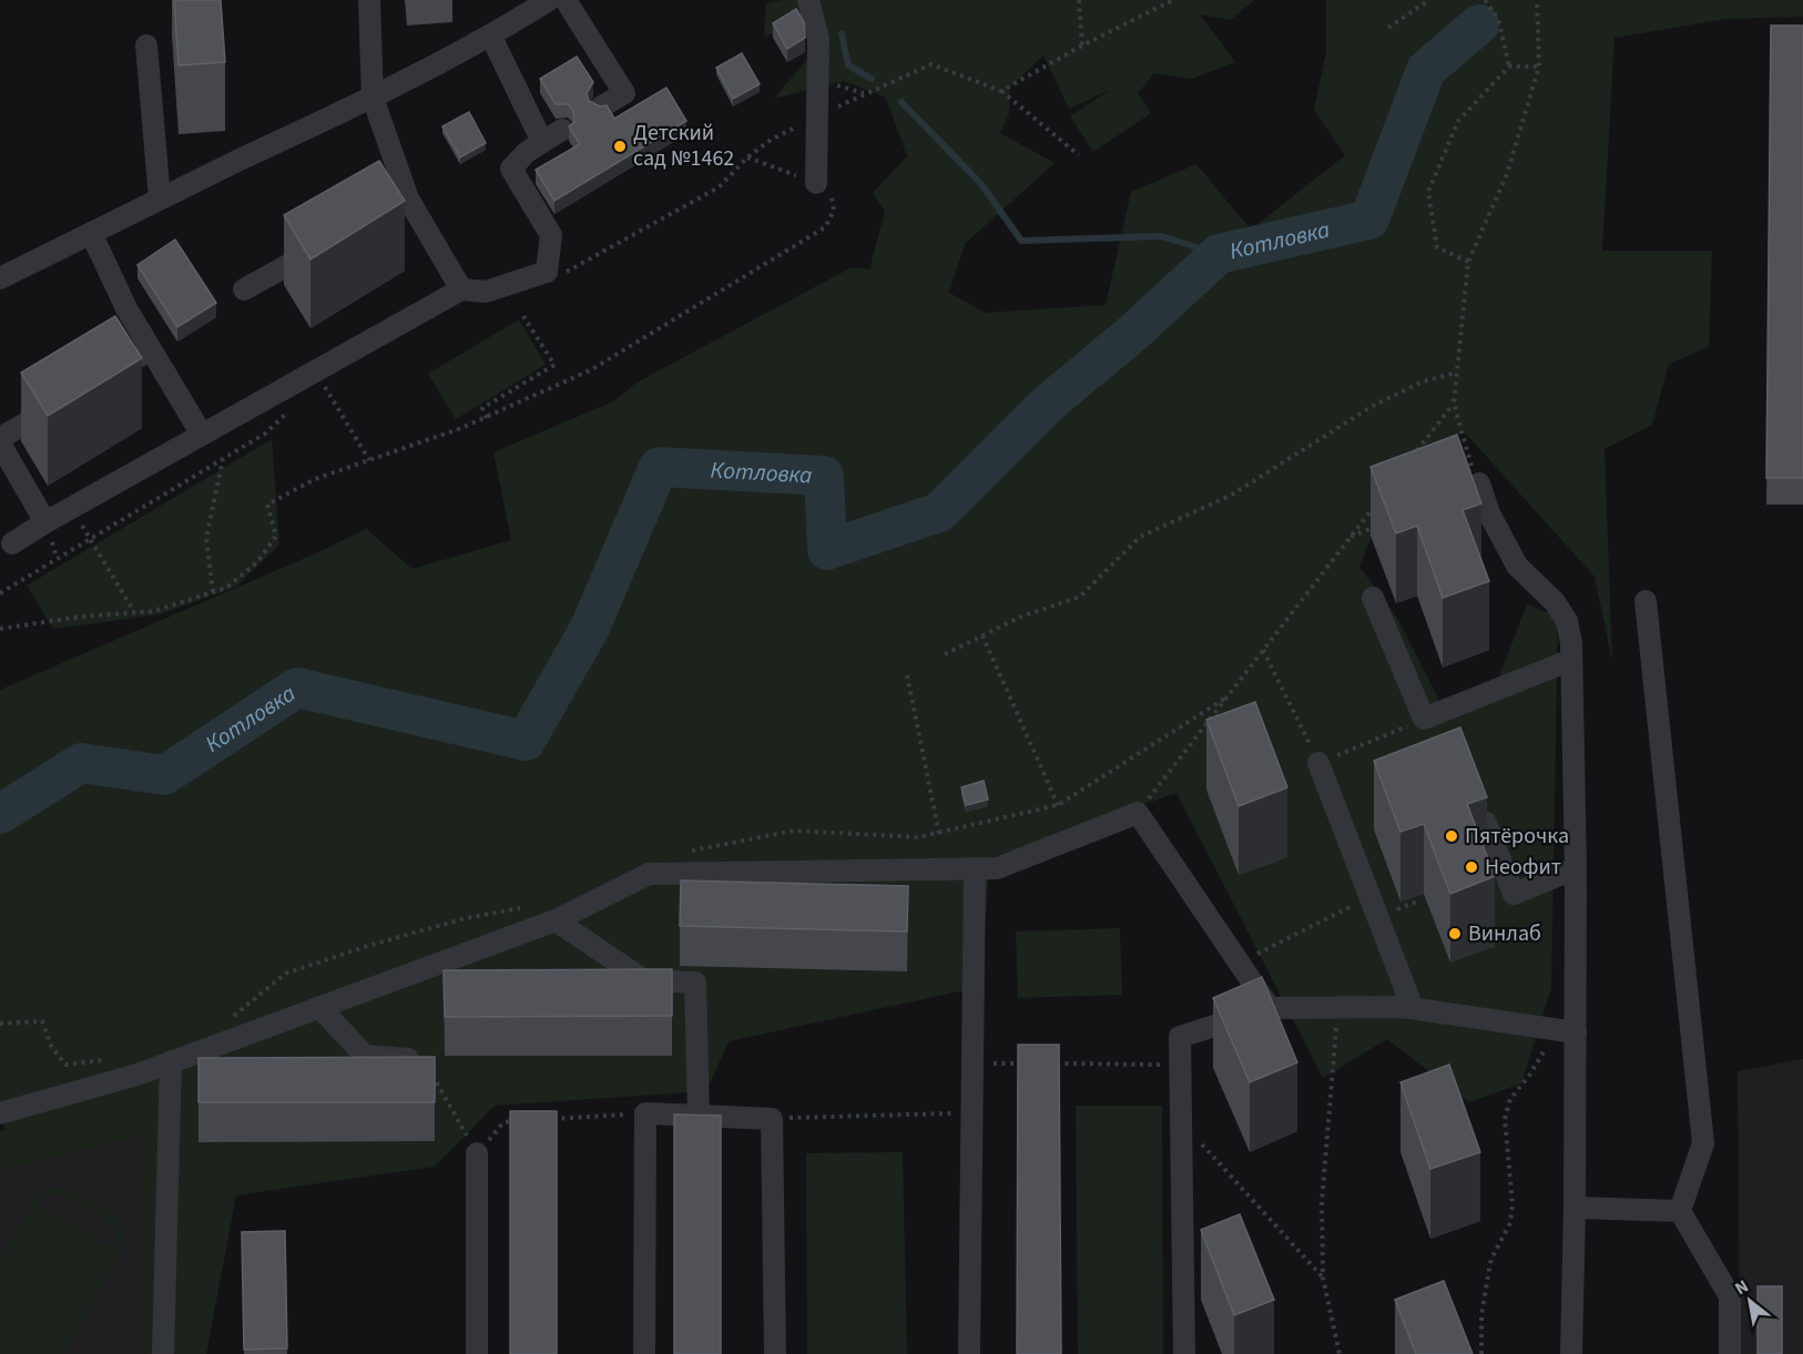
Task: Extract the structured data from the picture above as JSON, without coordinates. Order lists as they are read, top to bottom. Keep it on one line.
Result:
{"water":["Котловка"],"places":["Детский сад №1462","Пятёрочка","Неофит","Винлаб"],"north":"top left"}
